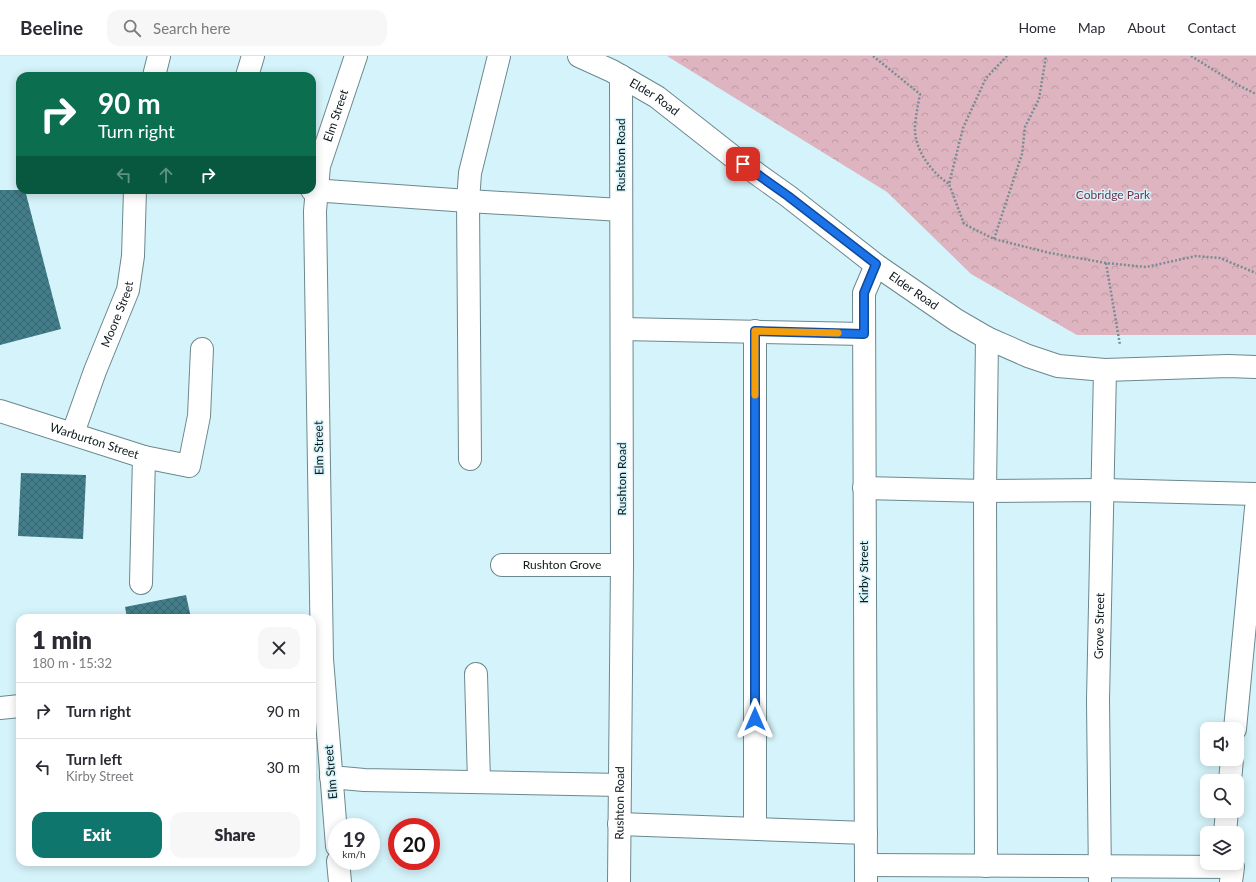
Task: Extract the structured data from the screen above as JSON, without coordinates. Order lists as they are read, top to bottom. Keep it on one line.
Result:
{"streets":{"street":["Elder Road","Elm Street","Rushton Road","Moore Street","Warburton Street","Rushton Grove","Kirby Street","Grove Street"]},"crossings":[["Elder Road","Rushton Road"],["Elder Road","Kirby Street"],["Elder Road","Grove Street"],["Rushton Road","Rushton Grove"],["Moore Street","Warburton Street"]],"parks":["Cobridge Park"],"page":{"header":"Beeline","search":"Search here","nav":["Home","Map","About","Contact"],"turn":["90 m","Turn right"],"heading":["1 min","180 m · 15:32"],"list":[{"name":"Turn right","value":"90 m"},{"name":"Turn left","note":"Kirby Street","value":"30 m"}],"buttons":["Exit","Share"],"speed":"19 km/h","limit":"20"}}
